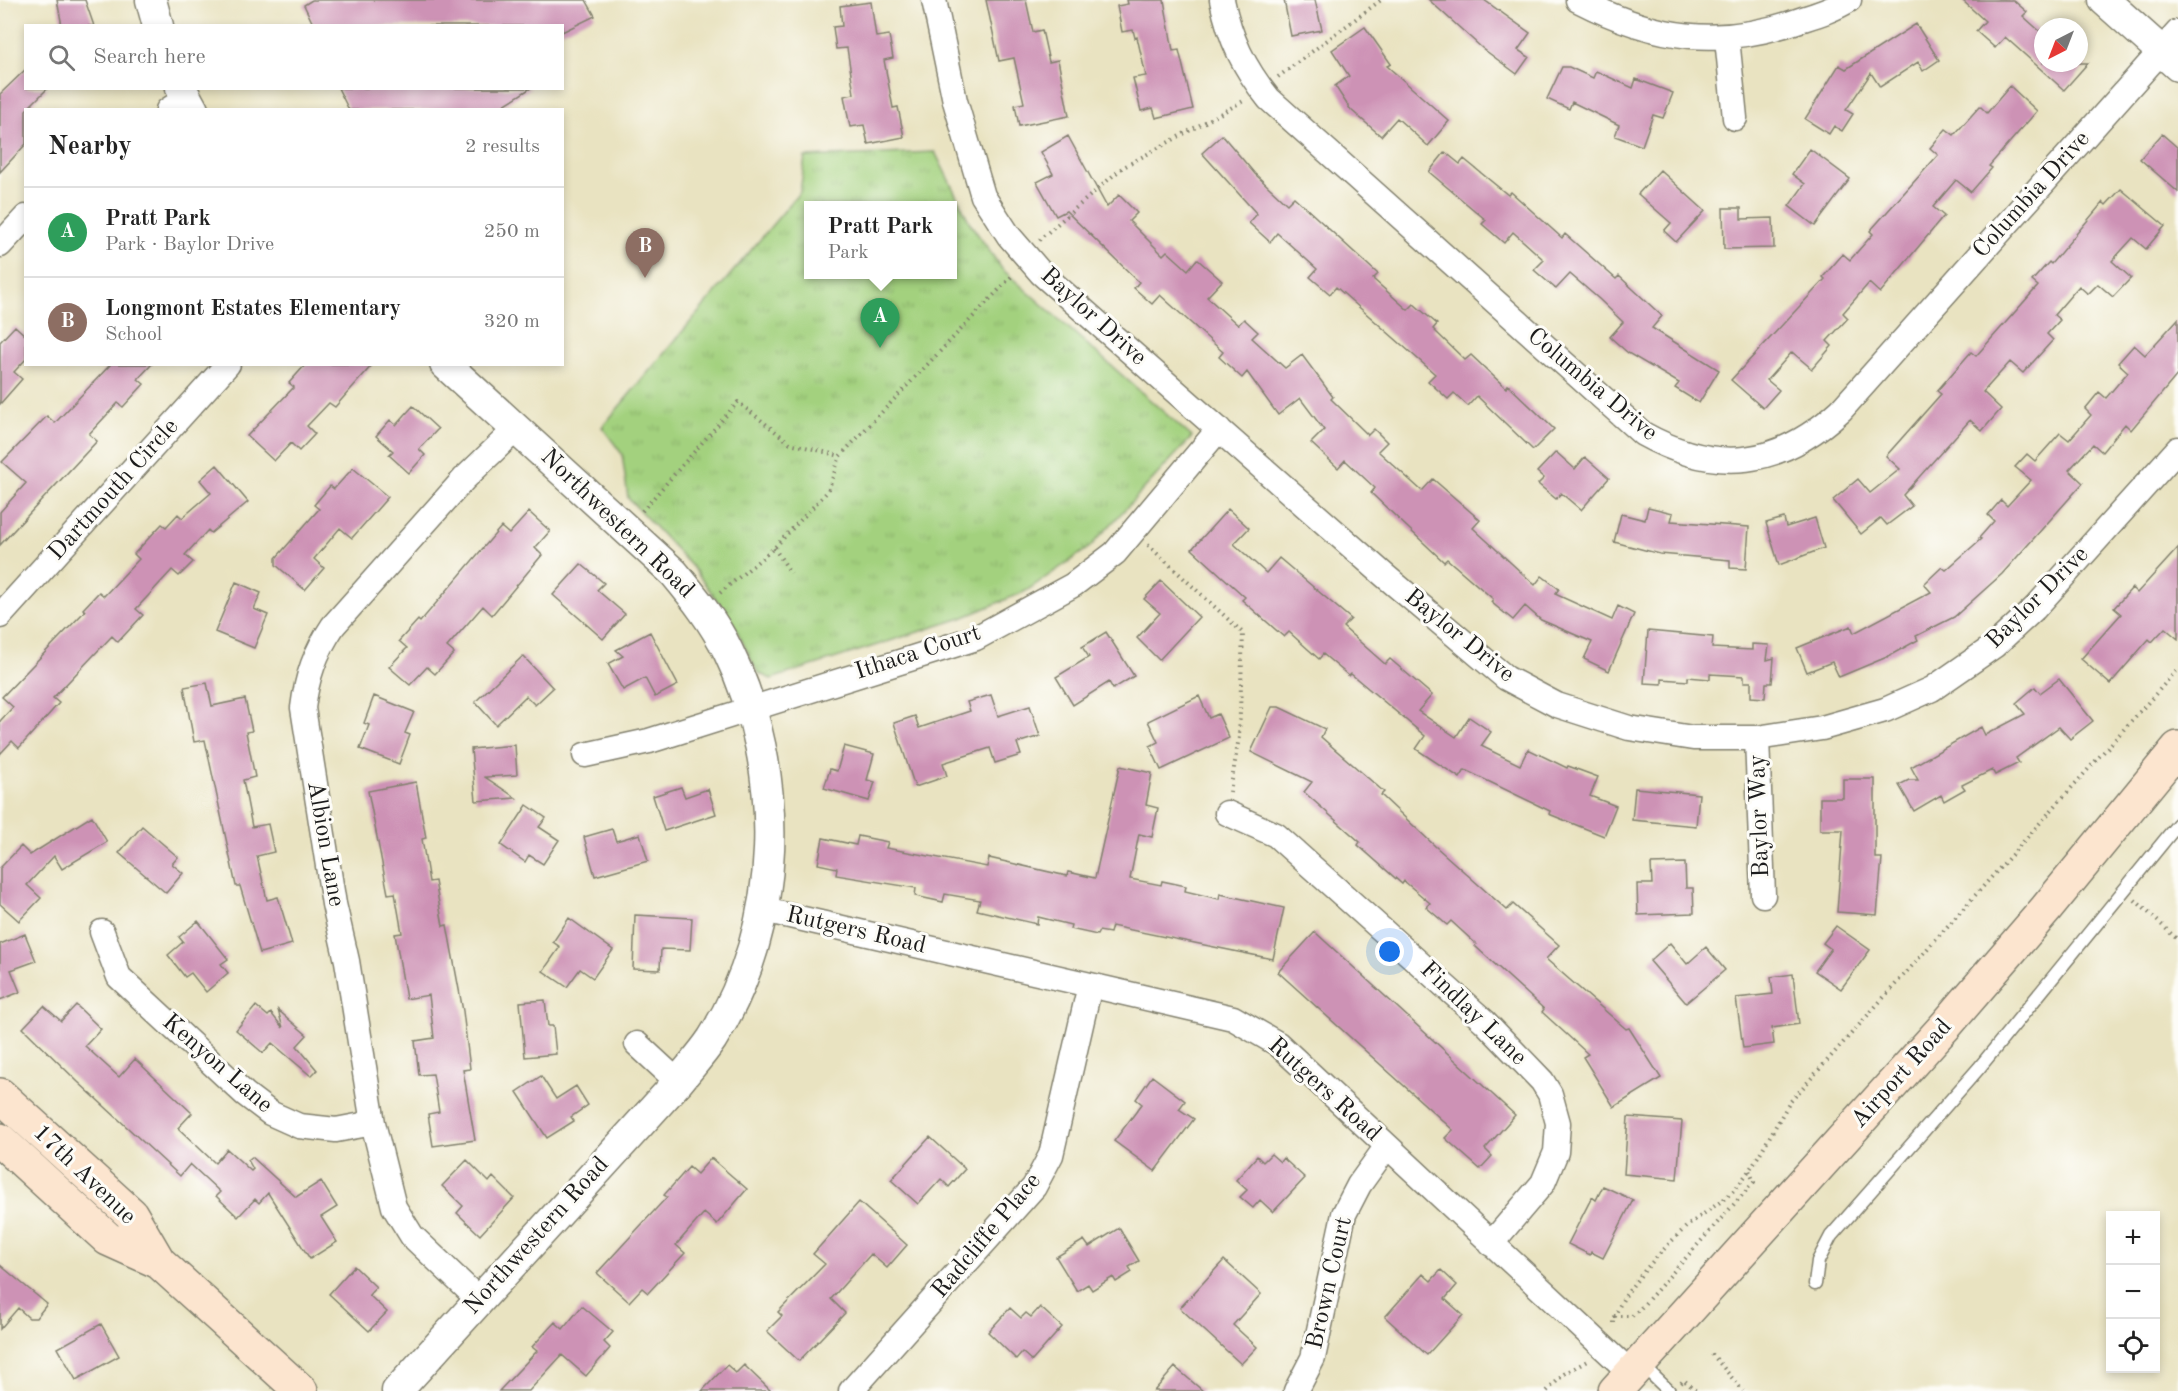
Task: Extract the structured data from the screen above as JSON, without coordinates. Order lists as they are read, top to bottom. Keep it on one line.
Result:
{"streets":{"main road":["Airport Road","17th Avenue"],"street":["Columbia Drive","Baylor Drive","Dartmouth Circle","Northwestern Road","Ithaca Court","Baylor Way","Albion Lane","Rutgers Road","Findlay Lane","Kenyon Lane","Radcliffe Place","Brown Court"]},"crossings":[["Baylor Drive","Ithaca Court"],["Baylor Drive","Baylor Way"],["Northwestern Road","Ithaca Court"],["Northwestern Road","Albion Lane"],["Northwestern Road","Rutgers Road"],["Albion Lane","Kenyon Lane"],["Rutgers Road","Findlay Lane"],["Rutgers Road","Airport Road"],["Rutgers Road","Radcliffe Place"],["Rutgers Road","Brown Court"]],"north":"bottom left","page":{"search":"Search here","heading":["Nearby","2 results"],"list":[{"mark":"A","name":"Pratt Park","note":"Park · Baylor Drive","value":"250 m"},{"mark":"B","name":"Longmont Estates Elementary","note":"School","value":"320 m"}],"popup":["Pratt Park","Park"],"pins":["B","A"],"map_buttons":["+","−"]}}
